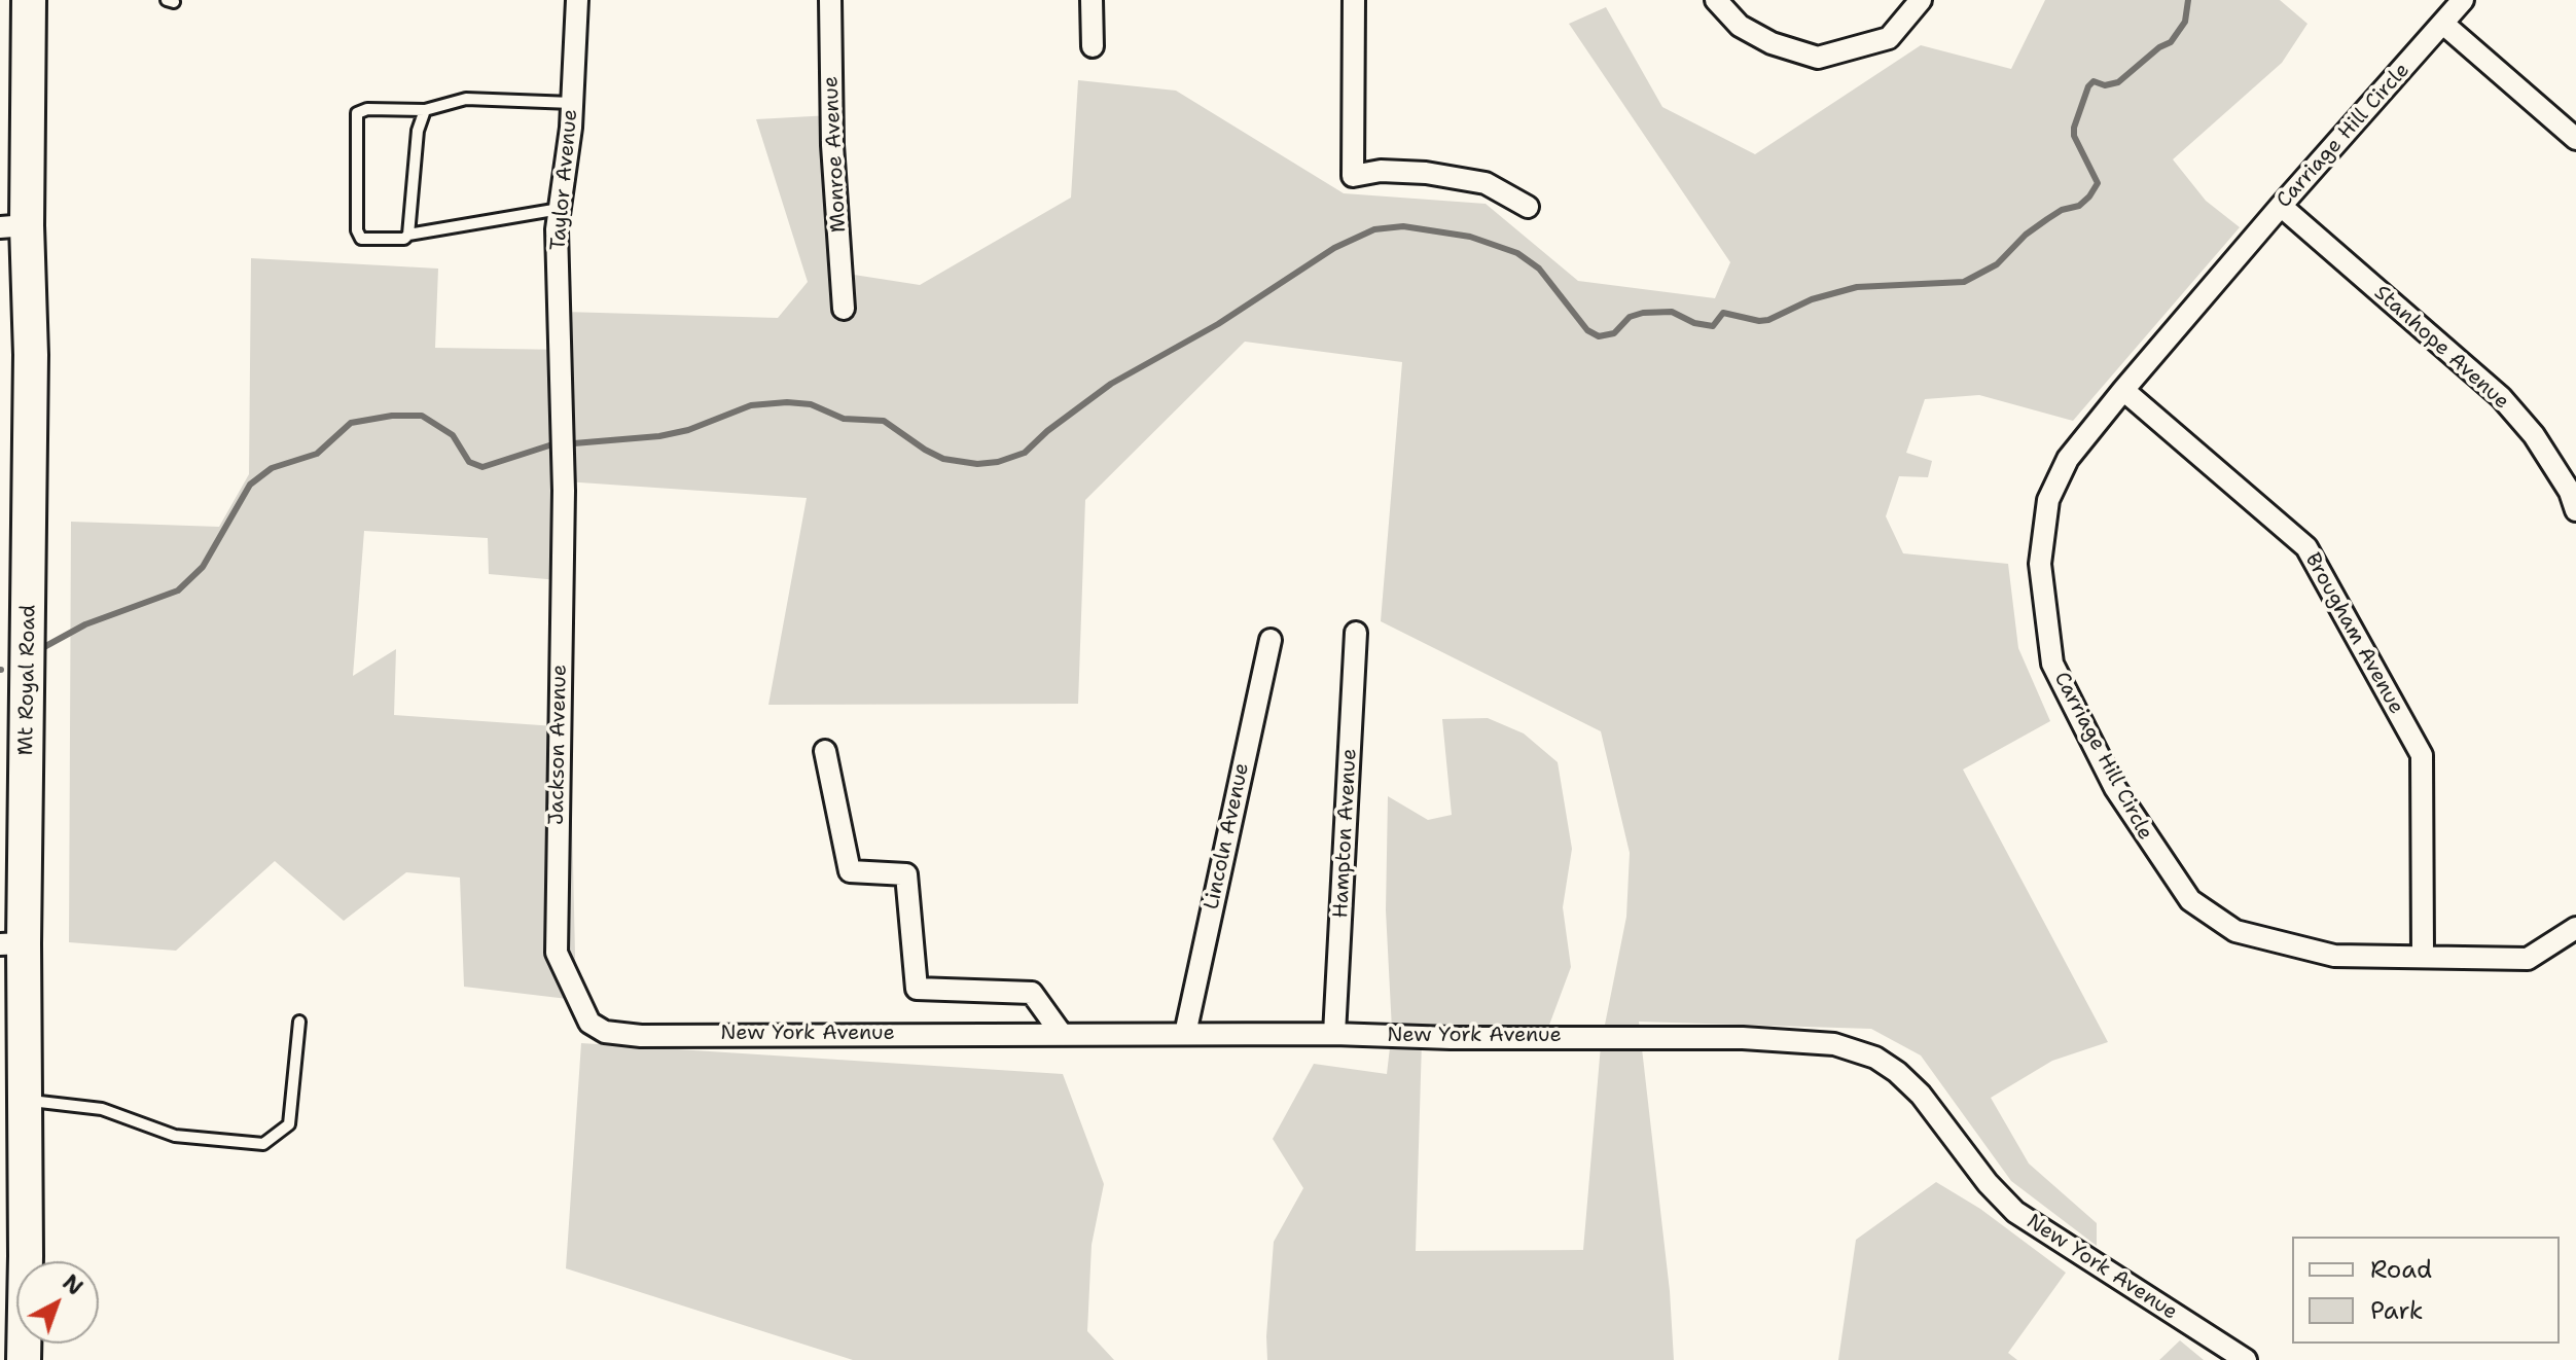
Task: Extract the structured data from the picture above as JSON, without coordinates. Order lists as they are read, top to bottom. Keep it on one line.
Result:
{"streets":{"main road":["Mt Royal Road"],"street":["Carriage Hill Circle","Monroe Avenue","Taylor Avenue","Stanhope Avenue","Brougham Avenue","Jackson Avenue","Hampton Avenue","Lincoln Avenue","New York Avenue"]},"crossings":[["Carriage Hill Circle","Stanhope Avenue"],["Carriage Hill Circle","Brougham Avenue"],["Taylor Avenue","Jackson Avenue"],["Jackson Avenue","New York Avenue"],["Hampton Avenue","New York Avenue"],["Lincoln Avenue","New York Avenue"]],"legend":["Road","Park"],"north":"top right"}
